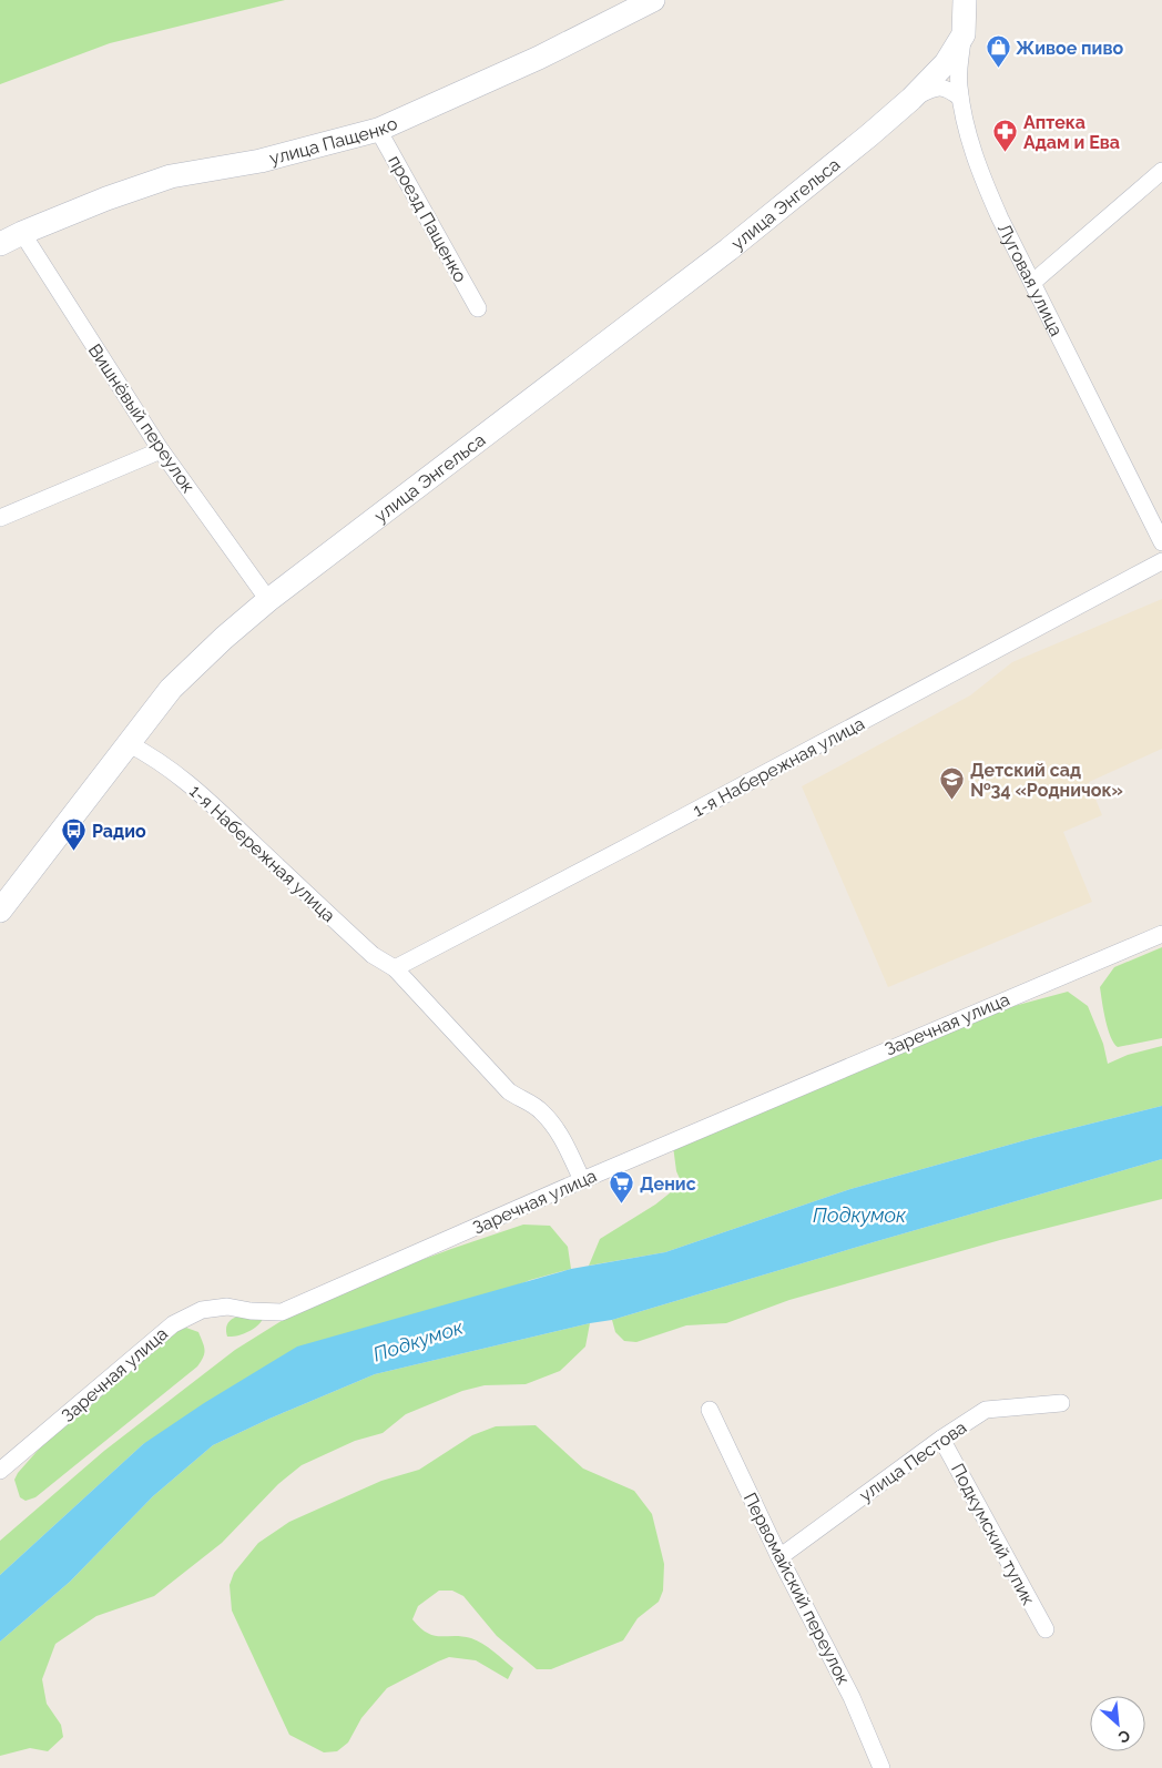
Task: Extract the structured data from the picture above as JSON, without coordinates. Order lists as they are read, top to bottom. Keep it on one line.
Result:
{"streets":{"street":["улица Пащенко","улица Энгельса","проезд Пащенко","Луговая улица","Вишнёвый переулок","1-я Набережная улица","Заречная улица","улица Пестова","Подкумский тупик","Первомайский переулок"]},"crossings":[["улица Пащенко","проезд Пащенко"],["улица Пащенко","Вишнёвый переулок"],["улица Энгельса","Луговая улица"],["улица Энгельса","Вишнёвый переулок"],["улица Энгельса","1-я Набережная улица"],["1-я Набережная улица","Заречная улица"],["улица Пестова","Подкумский тупик"],["улица Пестова","Первомайский переулок"]],"water":["Подкумок"],"places":{"shop":["Живое пиво"],"pharmacy":["Аптека Адам и Ева"],"school or university":["Детский сад №34 «Родничок»"],"bus stop":["Радио"],"supermarket":["Денис"]},"north":"bottom right"}
